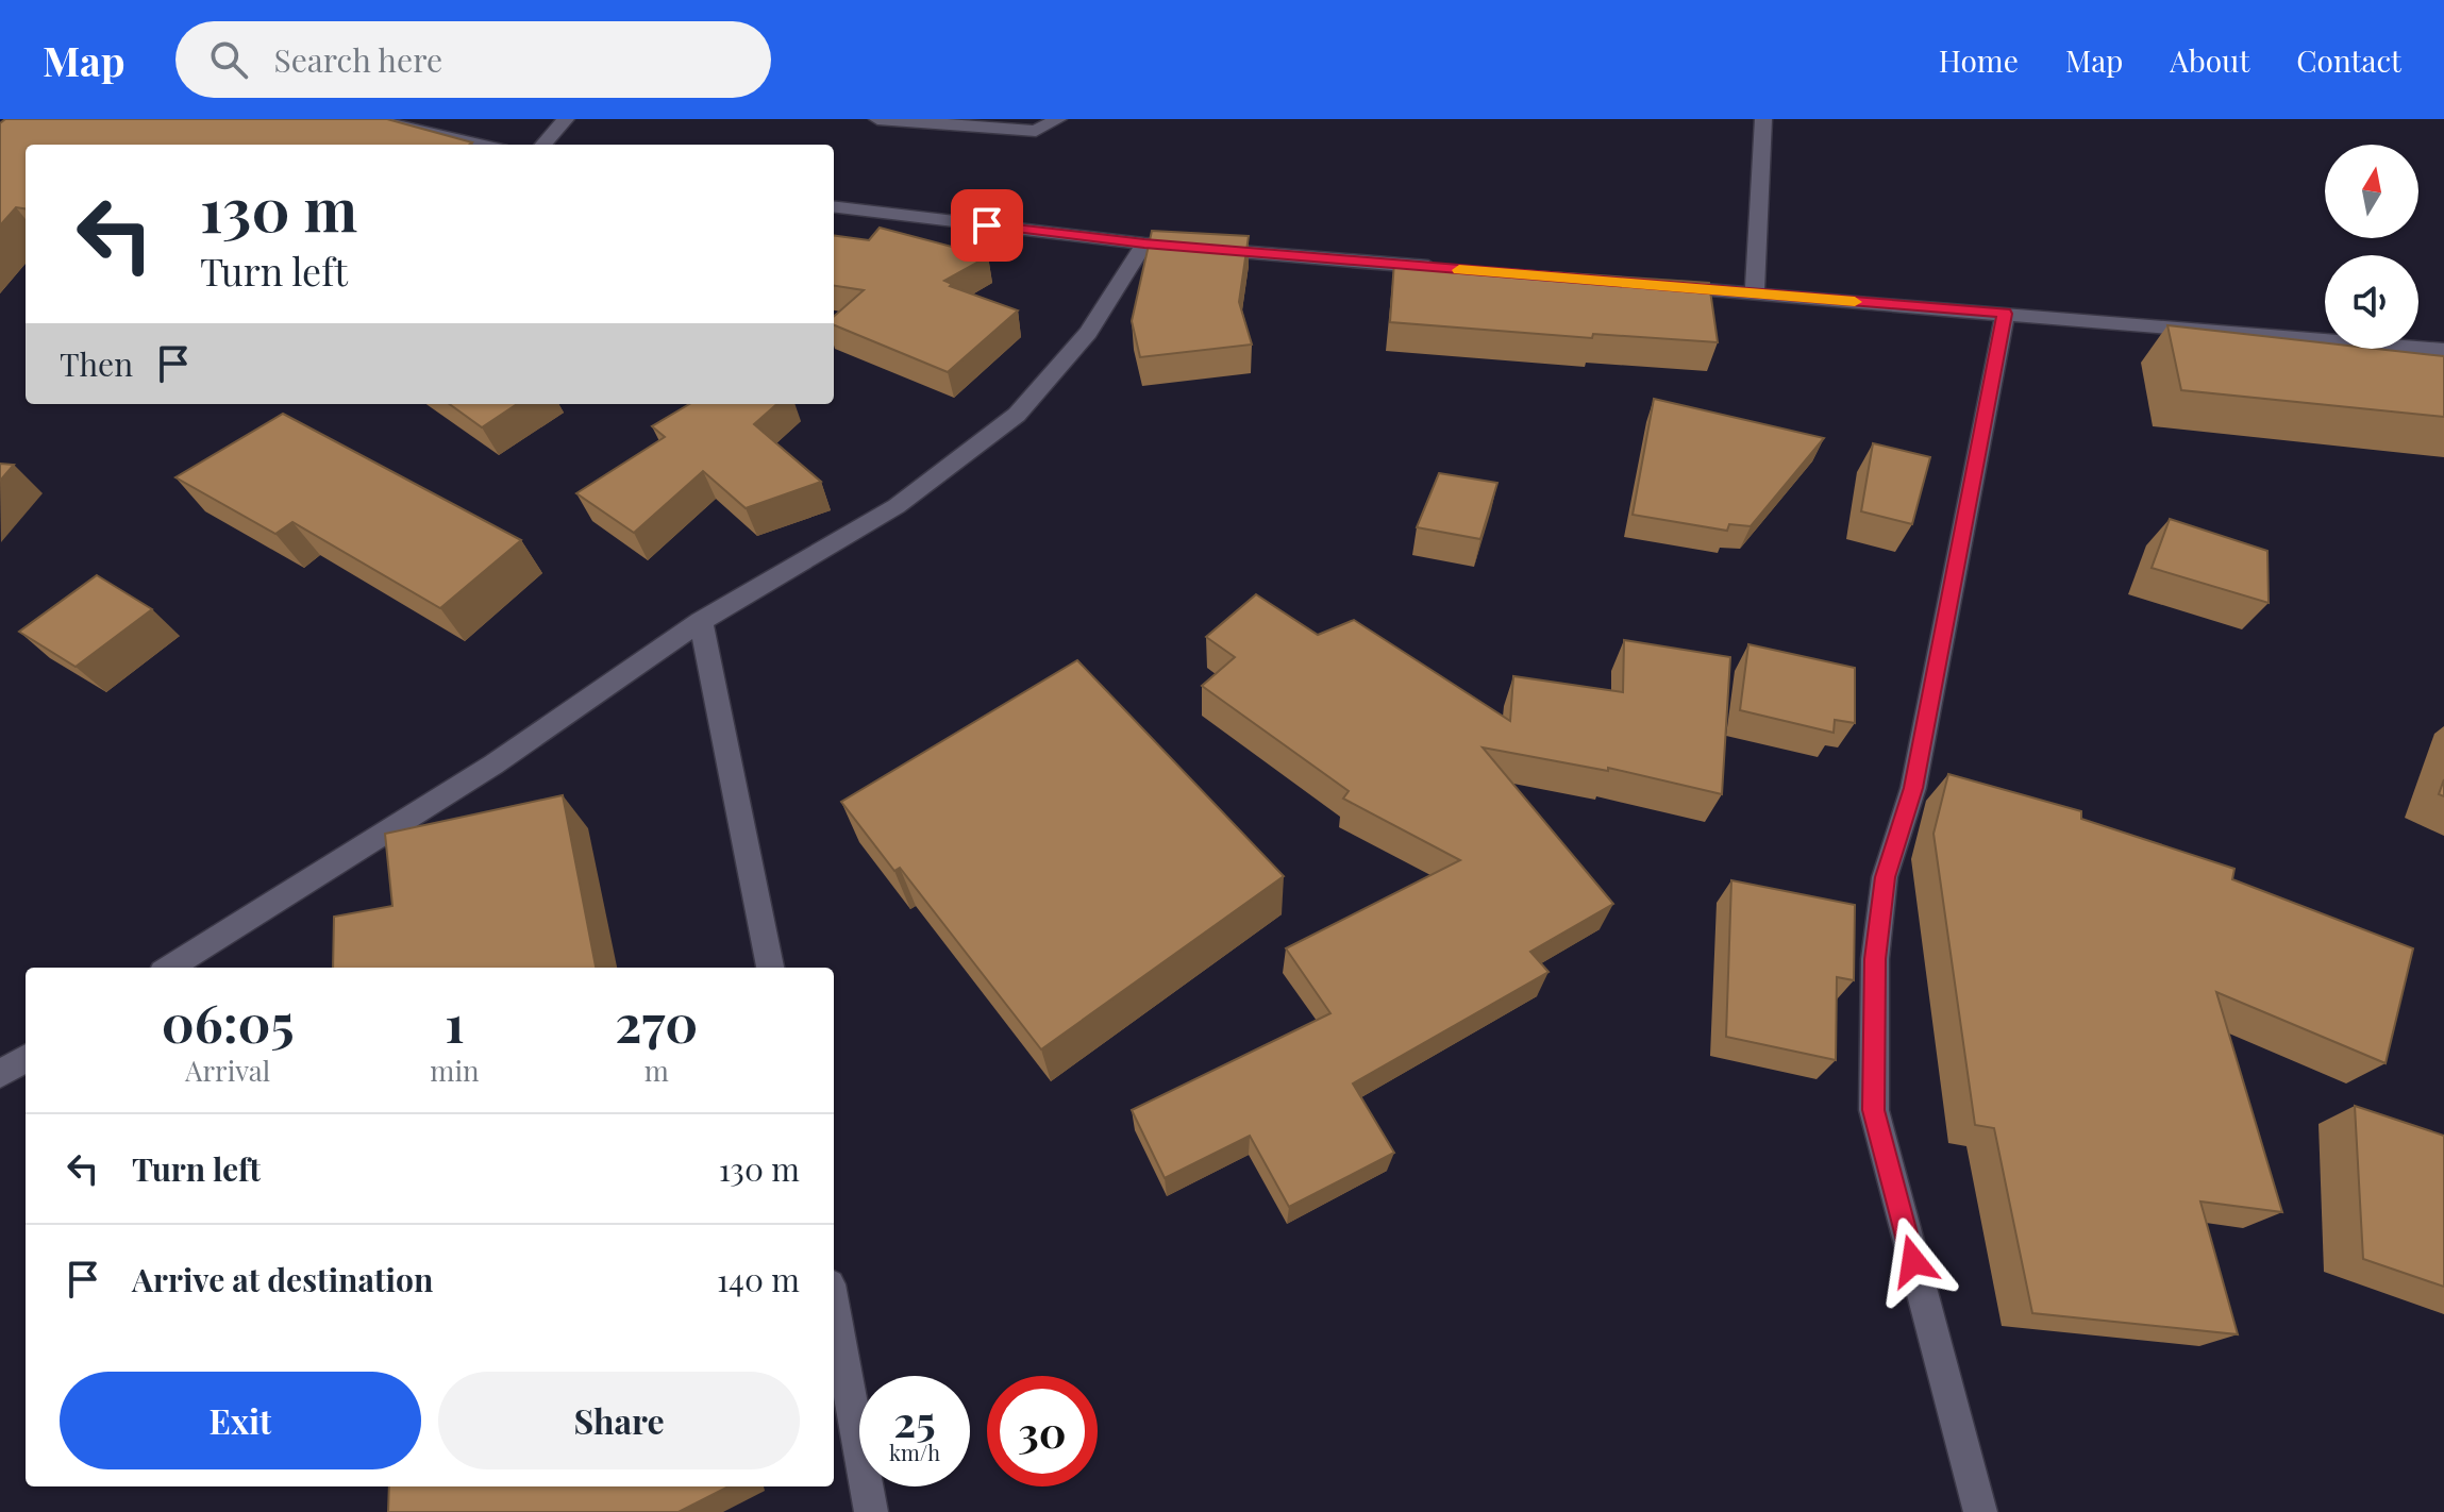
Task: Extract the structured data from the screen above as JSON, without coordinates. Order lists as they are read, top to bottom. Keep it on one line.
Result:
{"north":"top","page":{"header":"Map","search":"Search here","nav":["Home","Map","About","Contact"],"turn":["130 m","Turn left"],"then":"Then","eta":["06:05","Arrival","1","min","270","m"],"list":[{"name":"Turn left","value":"130 m"},{"name":"Arrive at destination","value":"140 m"}],"buttons":["Exit","Share"],"speed":"25 km/h","limit":"30"}}
